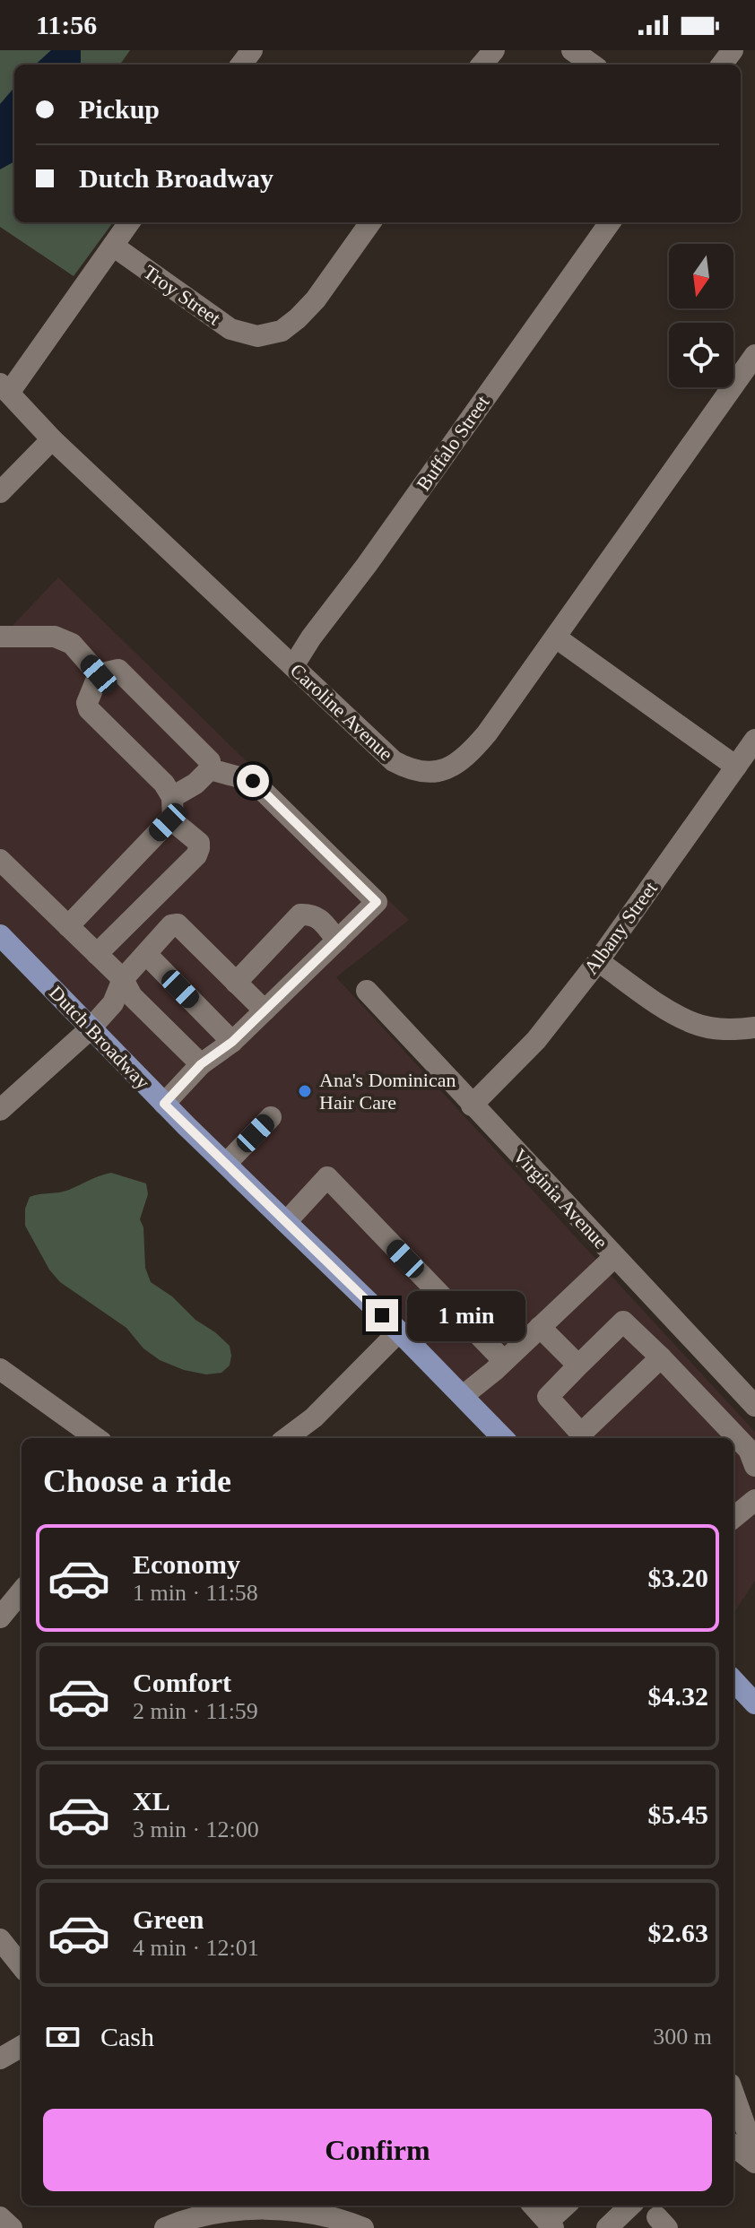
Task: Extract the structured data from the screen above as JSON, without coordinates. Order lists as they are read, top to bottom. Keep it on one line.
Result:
{"streets":{"main road":["Dutch Broadway"],"street":["Troy Street","Buffalo Street","Caroline Avenue","Albany Street","Virginia Avenue"]},"crossings":[["Buffalo Street","Caroline Avenue"],["Albany Street","Virginia Avenue"]],"places":["Ana's Dominican Hair Care"],"north":"bottom","page":{"status":"11:56","banner":["Pickup","Dutch Broadway"],"bubble":"1 min","heading":"Choose a ride","list":[{"name":"Economy","note":"1 min · 11:58","value":"$3.20"},{"name":"Comfort","note":"2 min · 11:59","value":"$4.32"},{"name":"XL","note":"3 min · 12:00","value":"$5.45"},{"name":"Green","note":"4 min · 12:01","value":"$2.63"}],"pay":["Cash","300 m"],"buttons":"Confirm"}}
